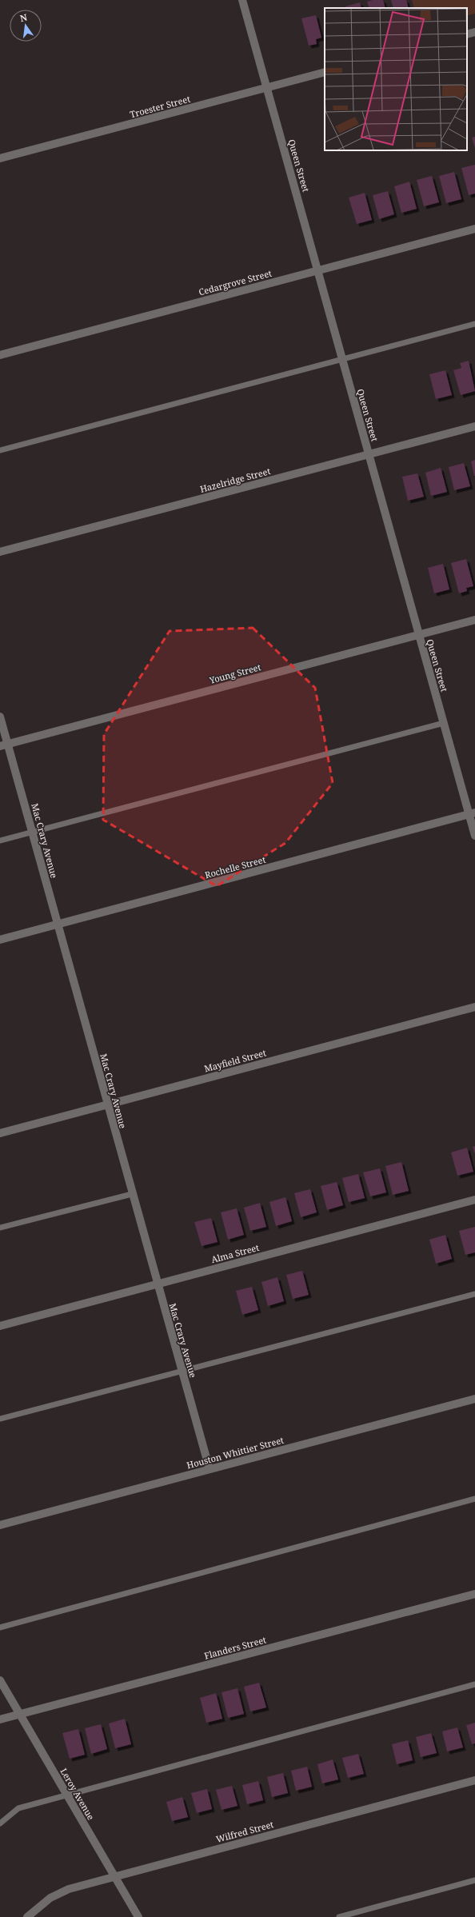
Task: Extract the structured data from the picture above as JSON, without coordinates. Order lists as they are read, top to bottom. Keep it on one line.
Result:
{"streets":{"street":["Troester Street","Queen Street","Cedargrove Street","Hazelridge Street","Young Street","Mac Crary Avenue","Rochelle Street","Mayfield Street","Alma Street","Houston Whittier Street","Flanders Street","Leroy Avenue","Wilfred Street"]},"crossings":[["Troester Street","Queen Street"],["Queen Street","Cedargrove Street"],["Queen Street","Hazelridge Street"],["Queen Street","Young Street"],["Queen Street","Rochelle Street"],["Young Street","Mac Crary Avenue"],["Mac Crary Avenue","Rochelle Street"],["Mac Crary Avenue","Mayfield Street"],["Mac Crary Avenue","Alma Street"],["Mac Crary Avenue","Houston Whittier Street"],["Flanders Street","Leroy Avenue"],["Leroy Avenue","Wilfred Street"]],"north":"top"}
